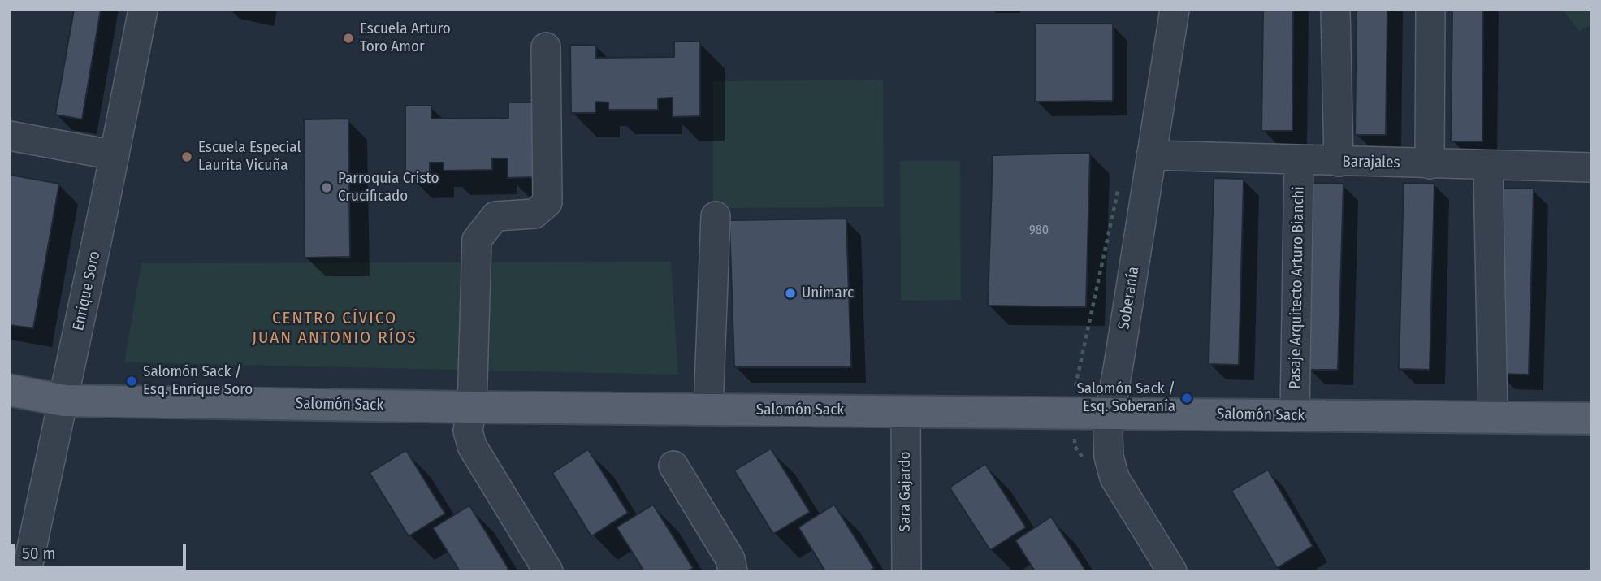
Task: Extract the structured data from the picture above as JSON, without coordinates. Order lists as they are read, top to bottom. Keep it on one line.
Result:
{"streets":{"main road":["Salomón Sack"],"street":["Barajales","Pasaje Arquitecto Arturo Bianchi","Enrique Soro","Soberanía","Sara Gajardo"]},"crossings":[["Barajales","Pasaje Arquitecto Arturo Bianchi"],["Barajales","Soberanía"],["Pasaje Arquitecto Arturo Bianchi","Salomón Sack"],["Enrique Soro","Salomón Sack"],["Soberanía","Salomón Sack"],["Salomón Sack","Sara Gajardo"]],"districts":["CENTRO CÍVICO JUAN ANTONIO RÍOS"],"places":["Escuela Arturo Toro Amor","Escuela Especial Laurita Vicuña","Parroquia Cristo Crucificado","Unimarc","Salomón Sack / Esq. Enrique Soro","Salomón Sack / Esq. Soberanía"],"house_numbers":["980"],"scale_bar":"50 m"}
